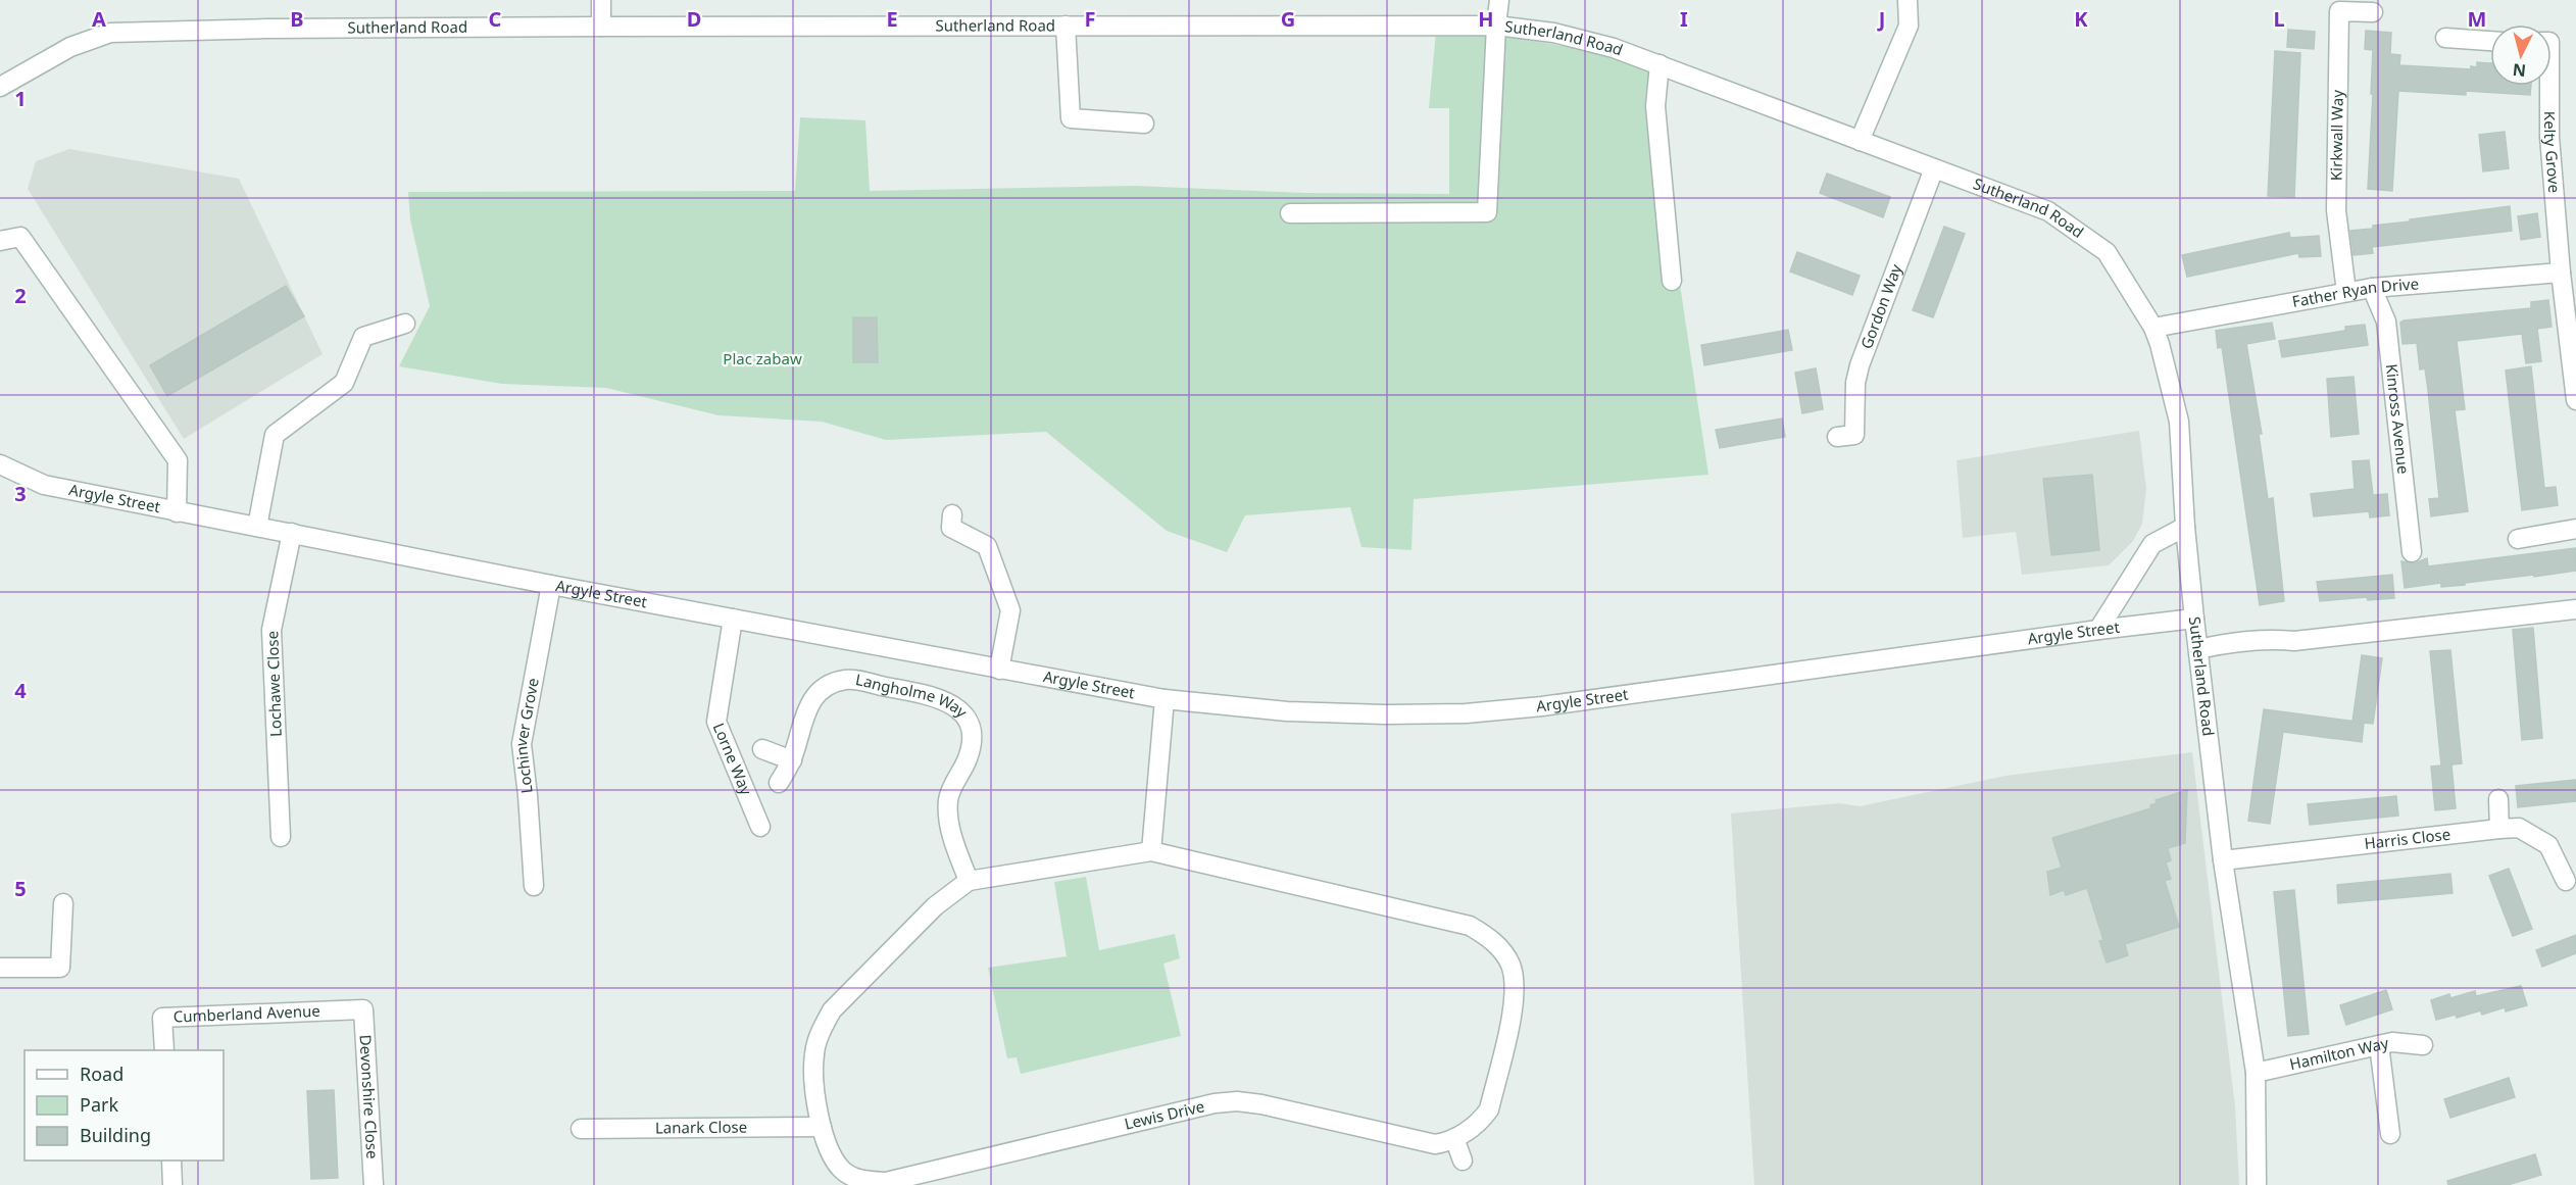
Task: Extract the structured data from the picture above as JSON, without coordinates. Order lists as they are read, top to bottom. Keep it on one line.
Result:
{"streets":{"street":["Sutherland Road","Kirkwall Way","Kelty Grove","Father Ryan Drive","Gordon Way","Kinross Avenue","Argyle Street","Lochawe Close","Langholme Way","Lochinver Grove","Lorne Way","Harris Close","Cumberland Avenue","Hamilton Way","Devonshire Close","Lewis Drive","Lanark Close"]},"crossings":[["Sutherland Road","Father Ryan Drive"],["Sutherland Road","Gordon Way"],["Sutherland Road","Argyle Street"],["Sutherland Road","Harris Close"],["Sutherland Road","Hamilton Way"],["Kirkwall Way","Father Ryan Drive"],["Kelty Grove","Father Ryan Drive"],["Father Ryan Drive","Kinross Avenue"],["Argyle Street","Lochawe Close"],["Argyle Street","Lochinver Grove"],["Argyle Street","Lorne Way"],["Langholme Way","Lewis Drive"],["Cumberland Avenue","Devonshire Close"],["Lewis Drive","Lanark Close"]],"parks":["Plac zabaw"],"legend":["Road","Park","Building"],"north":"bottom","grid":{"columns":["A","B","C","D","E","F","G","H","I","J","K","L","M"],"rows":["1","2","3","4","5"]}}
